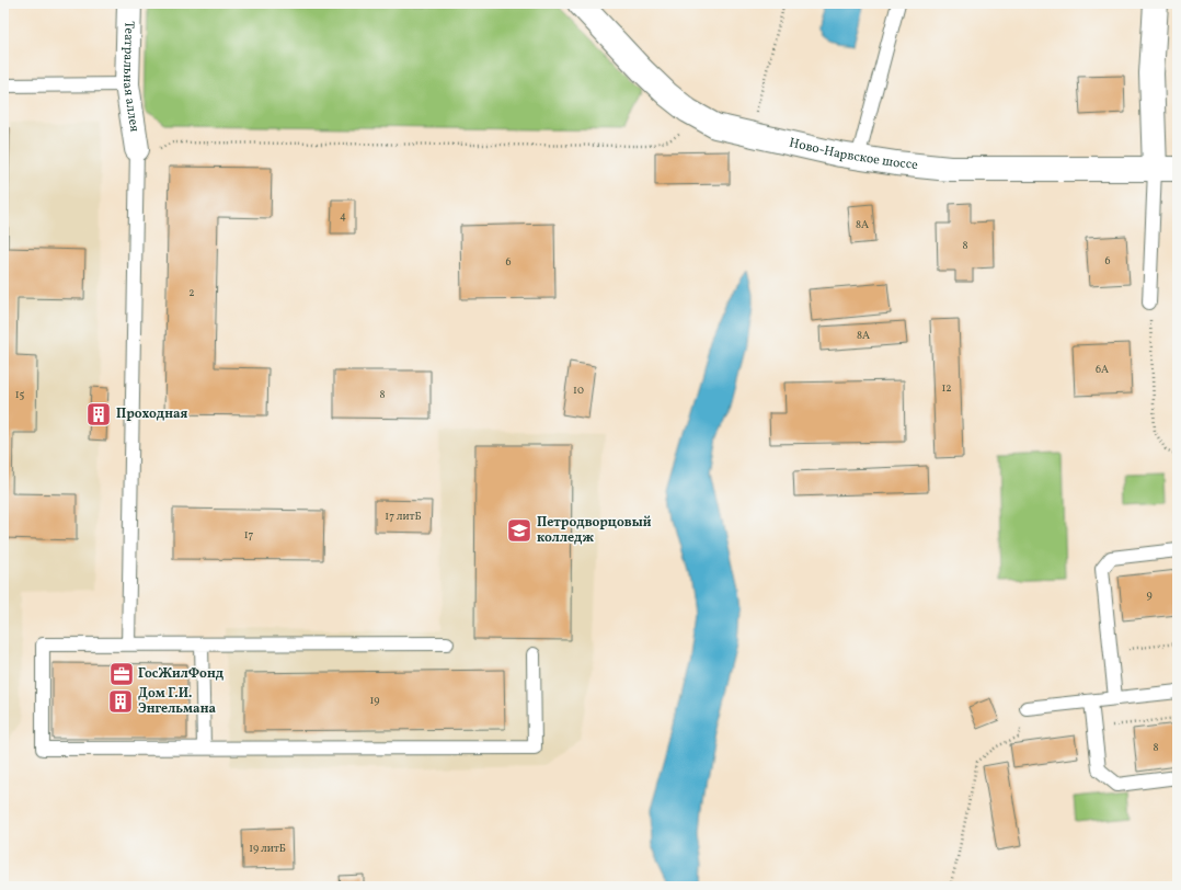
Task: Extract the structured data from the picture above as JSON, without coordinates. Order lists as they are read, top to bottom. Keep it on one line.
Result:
{"streets":{"street":["Театральная аллея","Ново-Нарвское шоссе"]},"places":{"building":["Проходная","Дом Г.И. Энгельмана"],"school or university":["Петродворцовый колледж"],"office":["ГосЖилФонд"]},"house_numbers":["4","8А","8","6","6","2","8А","6А","12","10","15","8","17 литБ","17","9","19","8","19 литБ"]}
